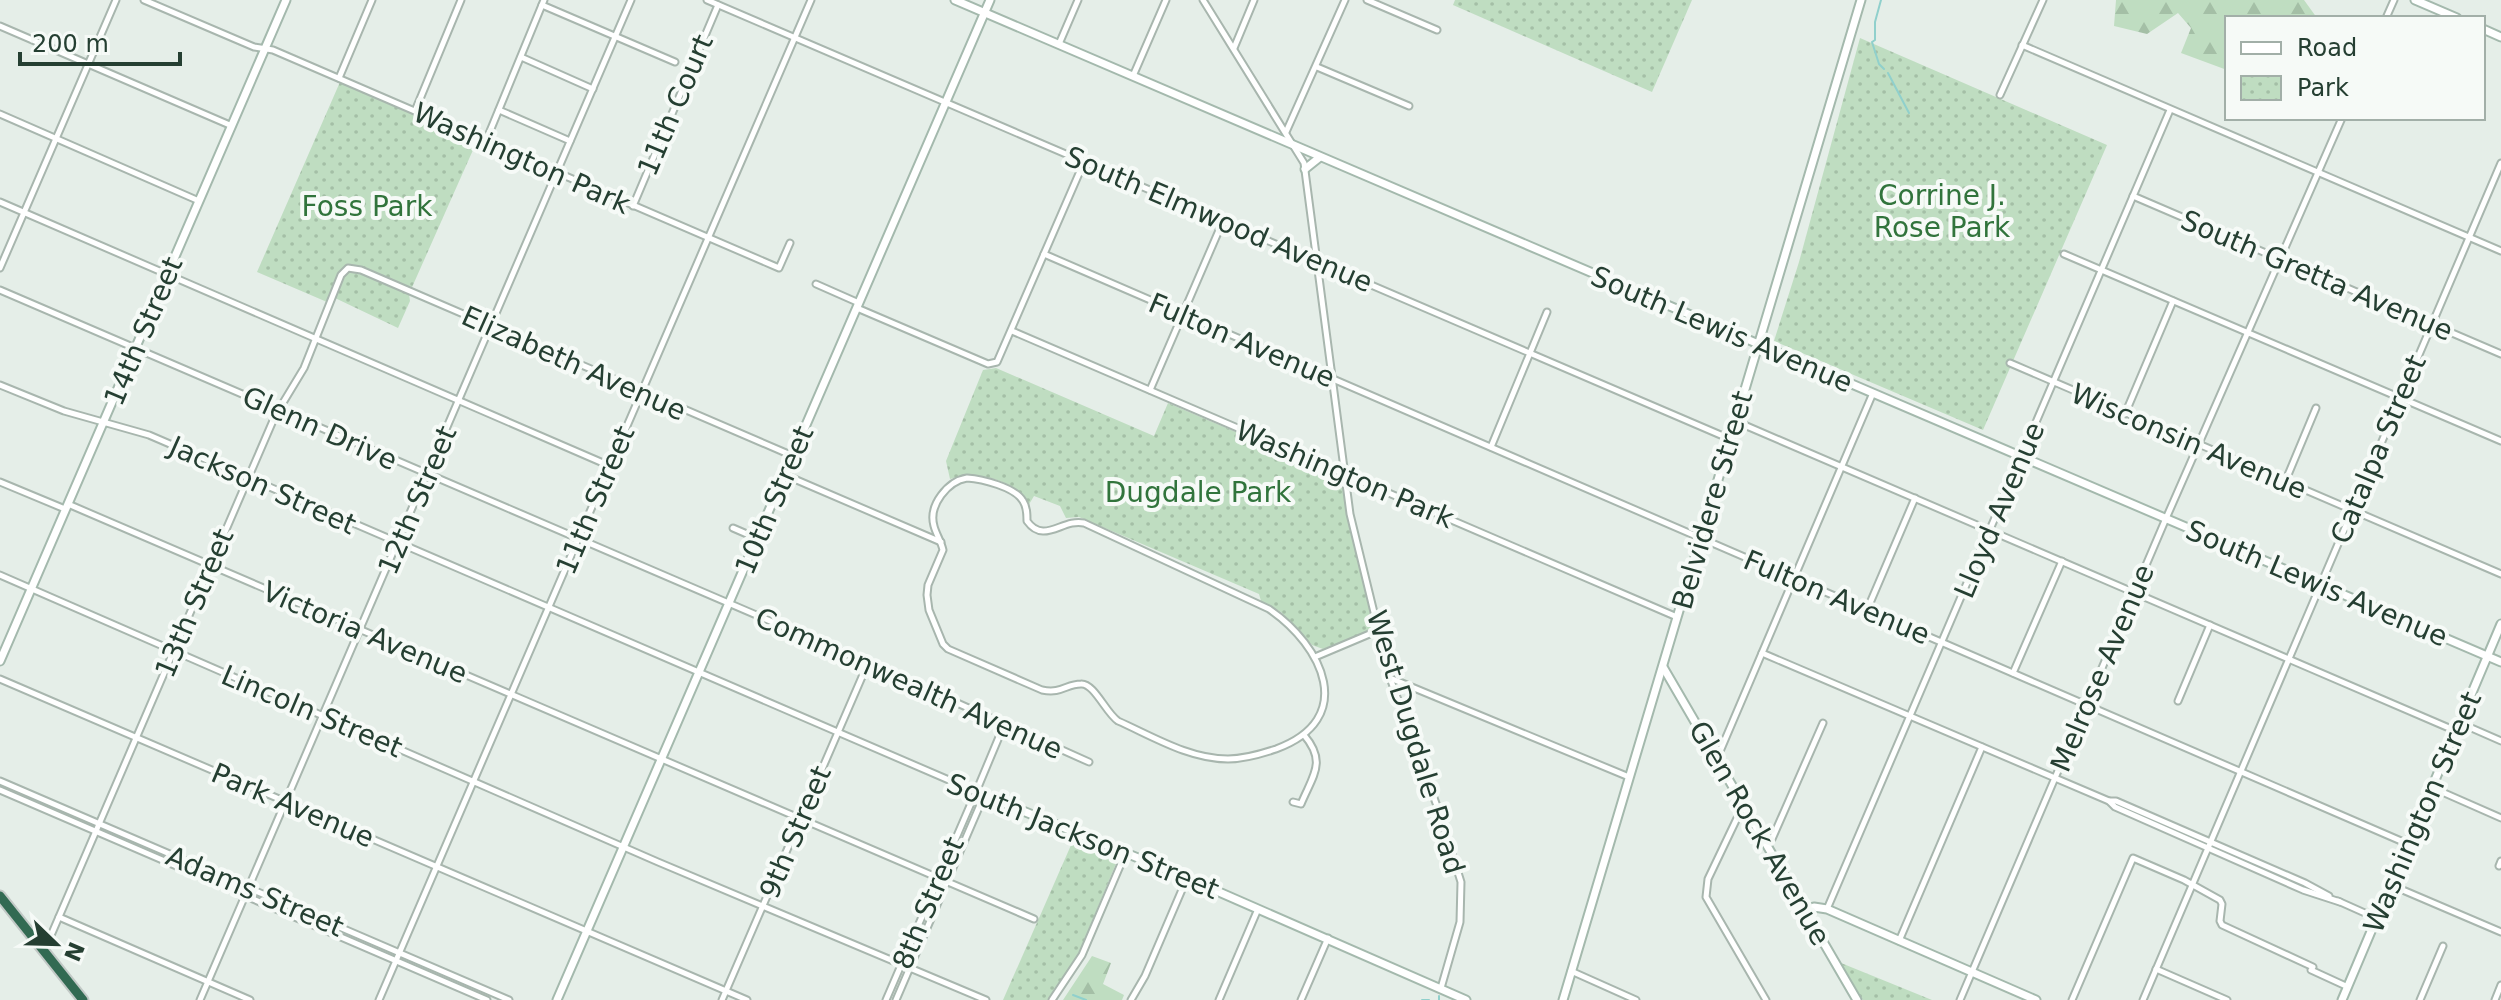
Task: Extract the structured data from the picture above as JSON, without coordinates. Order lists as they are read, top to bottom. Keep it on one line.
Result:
{"streets":{"main road":["South Lewis Avenue","14th Street","10th Street","Belvidere Street","Washington Street","Glen Rock Avenue","South Jackson Street"],"street":["11th Court","Washington Park","South Elmwood Avenue","South Gretta Avenue","Fulton Avenue","Elizabeth Avenue","Glenn Drive","Wisconsin Avenue","Catalpa Street","Jackson Street","12th Street","11th Street","Lloyd Avenue","13th Street","Victoria Avenue","Melrose Avenue","Commonwealth Avenue","Lincoln Street","West Dugdale Road","Park Avenue","9th Street","Adams Street","8th Street"]},"crossings":[["11th Court","Washington Park"],["11th Court","South Elmwood Avenue"],["Washington Park","14th Street"],["Washington Park","12th Street"],["Washington Park","11th Street"],["Washington Park","Belvidere Street"],["Washington Park","West Dugdale Road"],["South Elmwood Avenue","11th Street"],["South Elmwood Avenue","10th Street"],["South Elmwood Avenue","Belvidere Street"],["South Elmwood Avenue","West Dugdale Road"],["South Gretta Avenue","Catalpa Street"],["South Gretta Avenue","Lloyd Avenue"],["South Gretta Avenue","Melrose Avenue"],["South Lewis Avenue","Catalpa Street"],["South Lewis Avenue","10th Street"],["South Lewis Avenue","Belvidere Street"],["South Lewis Avenue","Lloyd Avenue"],["South Lewis Avenue","Melrose Avenue"],["South Lewis Avenue","West Dugdale Road"],["South Lewis Avenue","Washington Street"],["14th Street","Glenn Drive"],["14th Street","Jackson Street"],["14th Street","Victoria Avenue"],["14th Street","Lincoln Street"],["Fulton Avenue","Catalpa Street"],["Fulton Avenue","Belvidere Street"],["Fulton Avenue","Lloyd Avenue"],["Fulton Avenue","Melrose Avenue"],["Fulton Avenue","West Dugdale Road"],["Fulton Avenue","Washington Street"],["Elizabeth Avenue","12th Street"],["Elizabeth Avenue","11th Street"],["Elizabeth Avenue","10th Street"],["Elizabeth Avenue","13th Street"],["Glenn Drive","12th Street"],["Glenn Drive","11th Street"],["Glenn Drive","10th Street"],["Glenn Drive","13th Street"],["Glenn Drive","Commonwealth Avenue"],["Wisconsin Avenue","Catalpa Street"],["Wisconsin Avenue","Lloyd Avenue"],["Wisconsin Avenue","Melrose Avenue"],["Jackson Street","12th Street"],["Jackson Street","11th Street"],["Jackson Street","10th Street"],["Jackson Street","13th Street"],["Jackson Street","South Jackson Street"],["12th Street","Victoria Avenue"],["12th Street","Lincoln Street"],["12th Street","Park Avenue"],["12th Street","Adams Street"],["11th Street","Victoria Avenue"],["11th Street","Lincoln Street"],["11th Street","Park Avenue"],["11th Street","Adams Street"],["10th Street","Victoria Avenue"],["10th Street","Commonwealth Avenue"],["10th Street","Lincoln Street"],["10th Street","Park Avenue"],["10th Street","South Jackson Street"],["Belvidere Street","Glen Rock Avenue"],["13th Street","Victoria Avenue"],["13th Street","Lincoln Street"],["13th Street","Park Avenue"],["13th Street","Adams Street"],["Victoria Avenue","9th Street"],["Victoria Avenue","8th Street"],["Commonwealth Avenue","9th Street"],["Commonwealth Avenue","8th Street"],["Lincoln Street","9th Street"],["Lincoln Street","8th Street"],["West Dugdale Road","South Jackson Street"],["Park Avenue","9th Street"],["9th Street","South Jackson Street"],["South Jackson Street","8th Street"]],"parks":["Corrine J. Rose Park","Foss Park","Dugdale Park"],"legend":["Road","Park"],"scale_bar":"200 m","north":"bottom right"}
